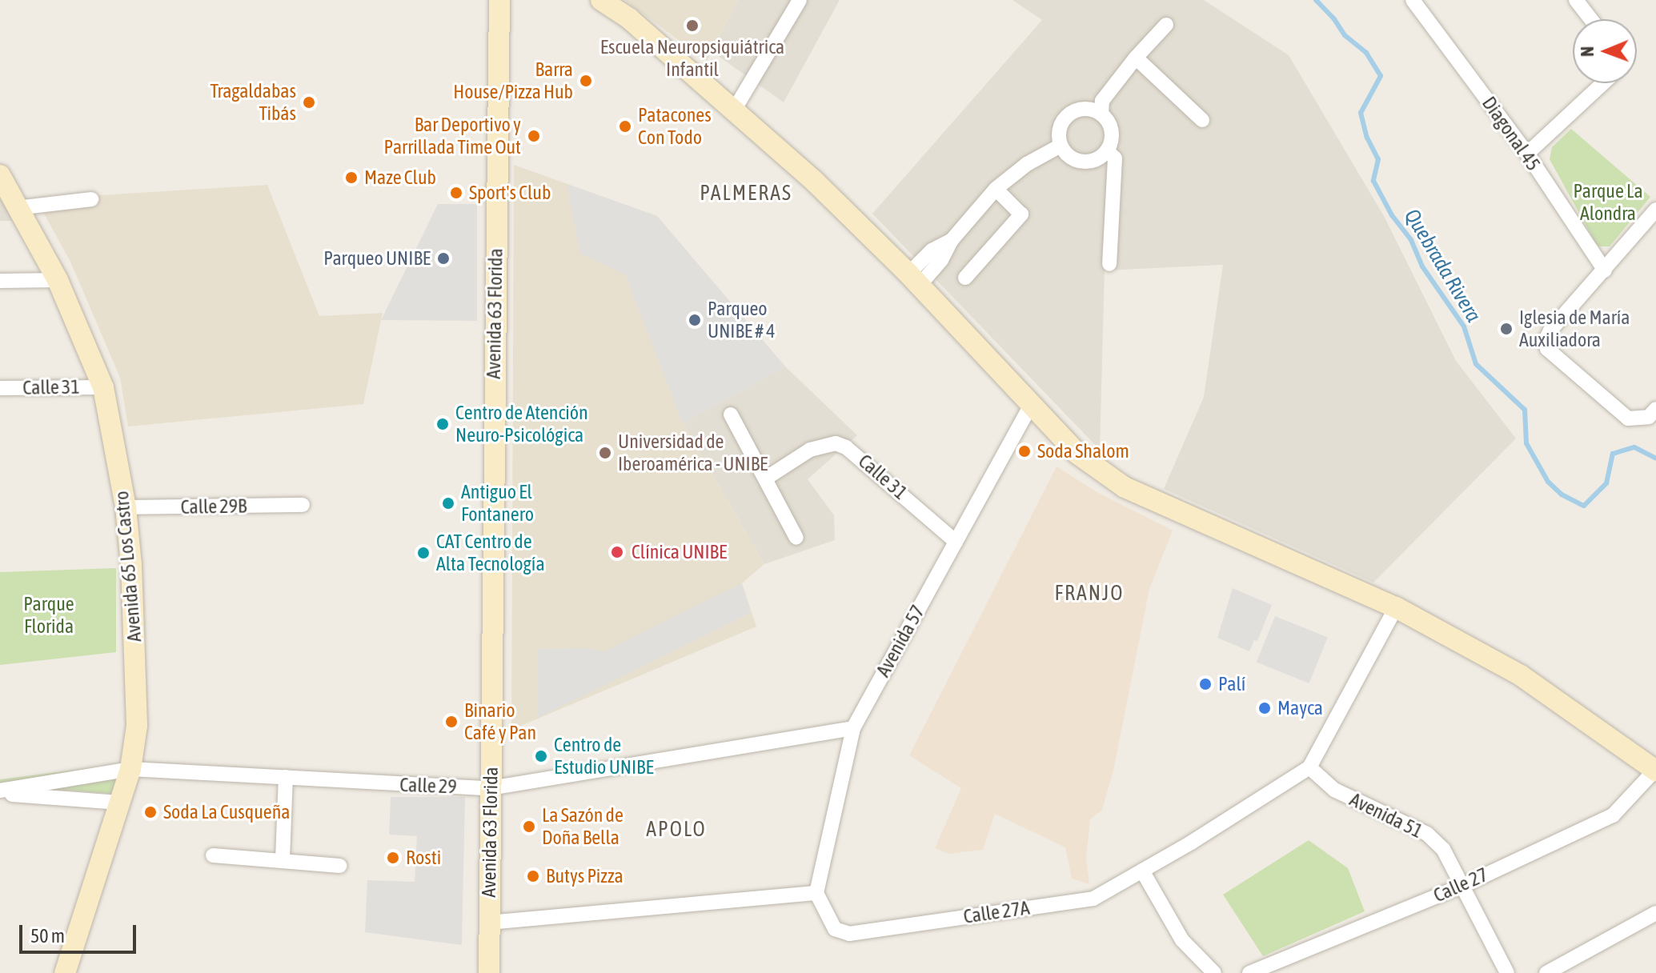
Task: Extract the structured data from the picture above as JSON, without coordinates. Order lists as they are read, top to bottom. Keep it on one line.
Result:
{"streets":{"main road":["Avenida 63 Florida","Avenida 65 Los Castro"],"street":["Diagonal 45","Calle 31","Calle 29B","Avenida 57","Calle 29","Avenida 51","Calle 27","Calle 27A"]},"crossings":[["Avenida 63 Florida","Calle 29"],["Calle 31","Avenida 65 Los Castro"],["Calle 31","Avenida 57"],["Calle 29B","Avenida 65 Los Castro"],["Avenida 65 Los Castro","Calle 29"],["Avenida 57","Calle 29"],["Avenida 57","Calle 27A"],["Avenida 51","Calle 27"],["Avenida 51","Calle 27A"]],"districts":["PALMERAS","FRANJO","APOLO"],"water":["Quebrada Rivera"],"parks":["Parque La Alondra","Parque Florida"],"places":["Escuela Neuropsiquiátrica Infantil","Barra House/Pizza Hub","Tragaldabas Tibás","Patacones Con Todo","Bar Deportivo y Parrillada Time Out","Maze Club","Sport's Club","Parqueo UNIBE","Parqueo UNIBE # 4","Iglesia de María Auxiliadora","Centro de Atención Neuro-Psicológica","Soda Shalom","Universidad de Iberoamérica - UNIBE","Antiguo El Fontanero","Clínica UNIBE","CAT Centro de Alta Tecnología","Palí","Mayca","Binario Café y Pan","Centro de Estudio UNIBE","Soda La Cusqueña","La Sazón de Doña Bella","Rosti","Butys Pizza"],"scale_bar":"50 m","north":"left"}
